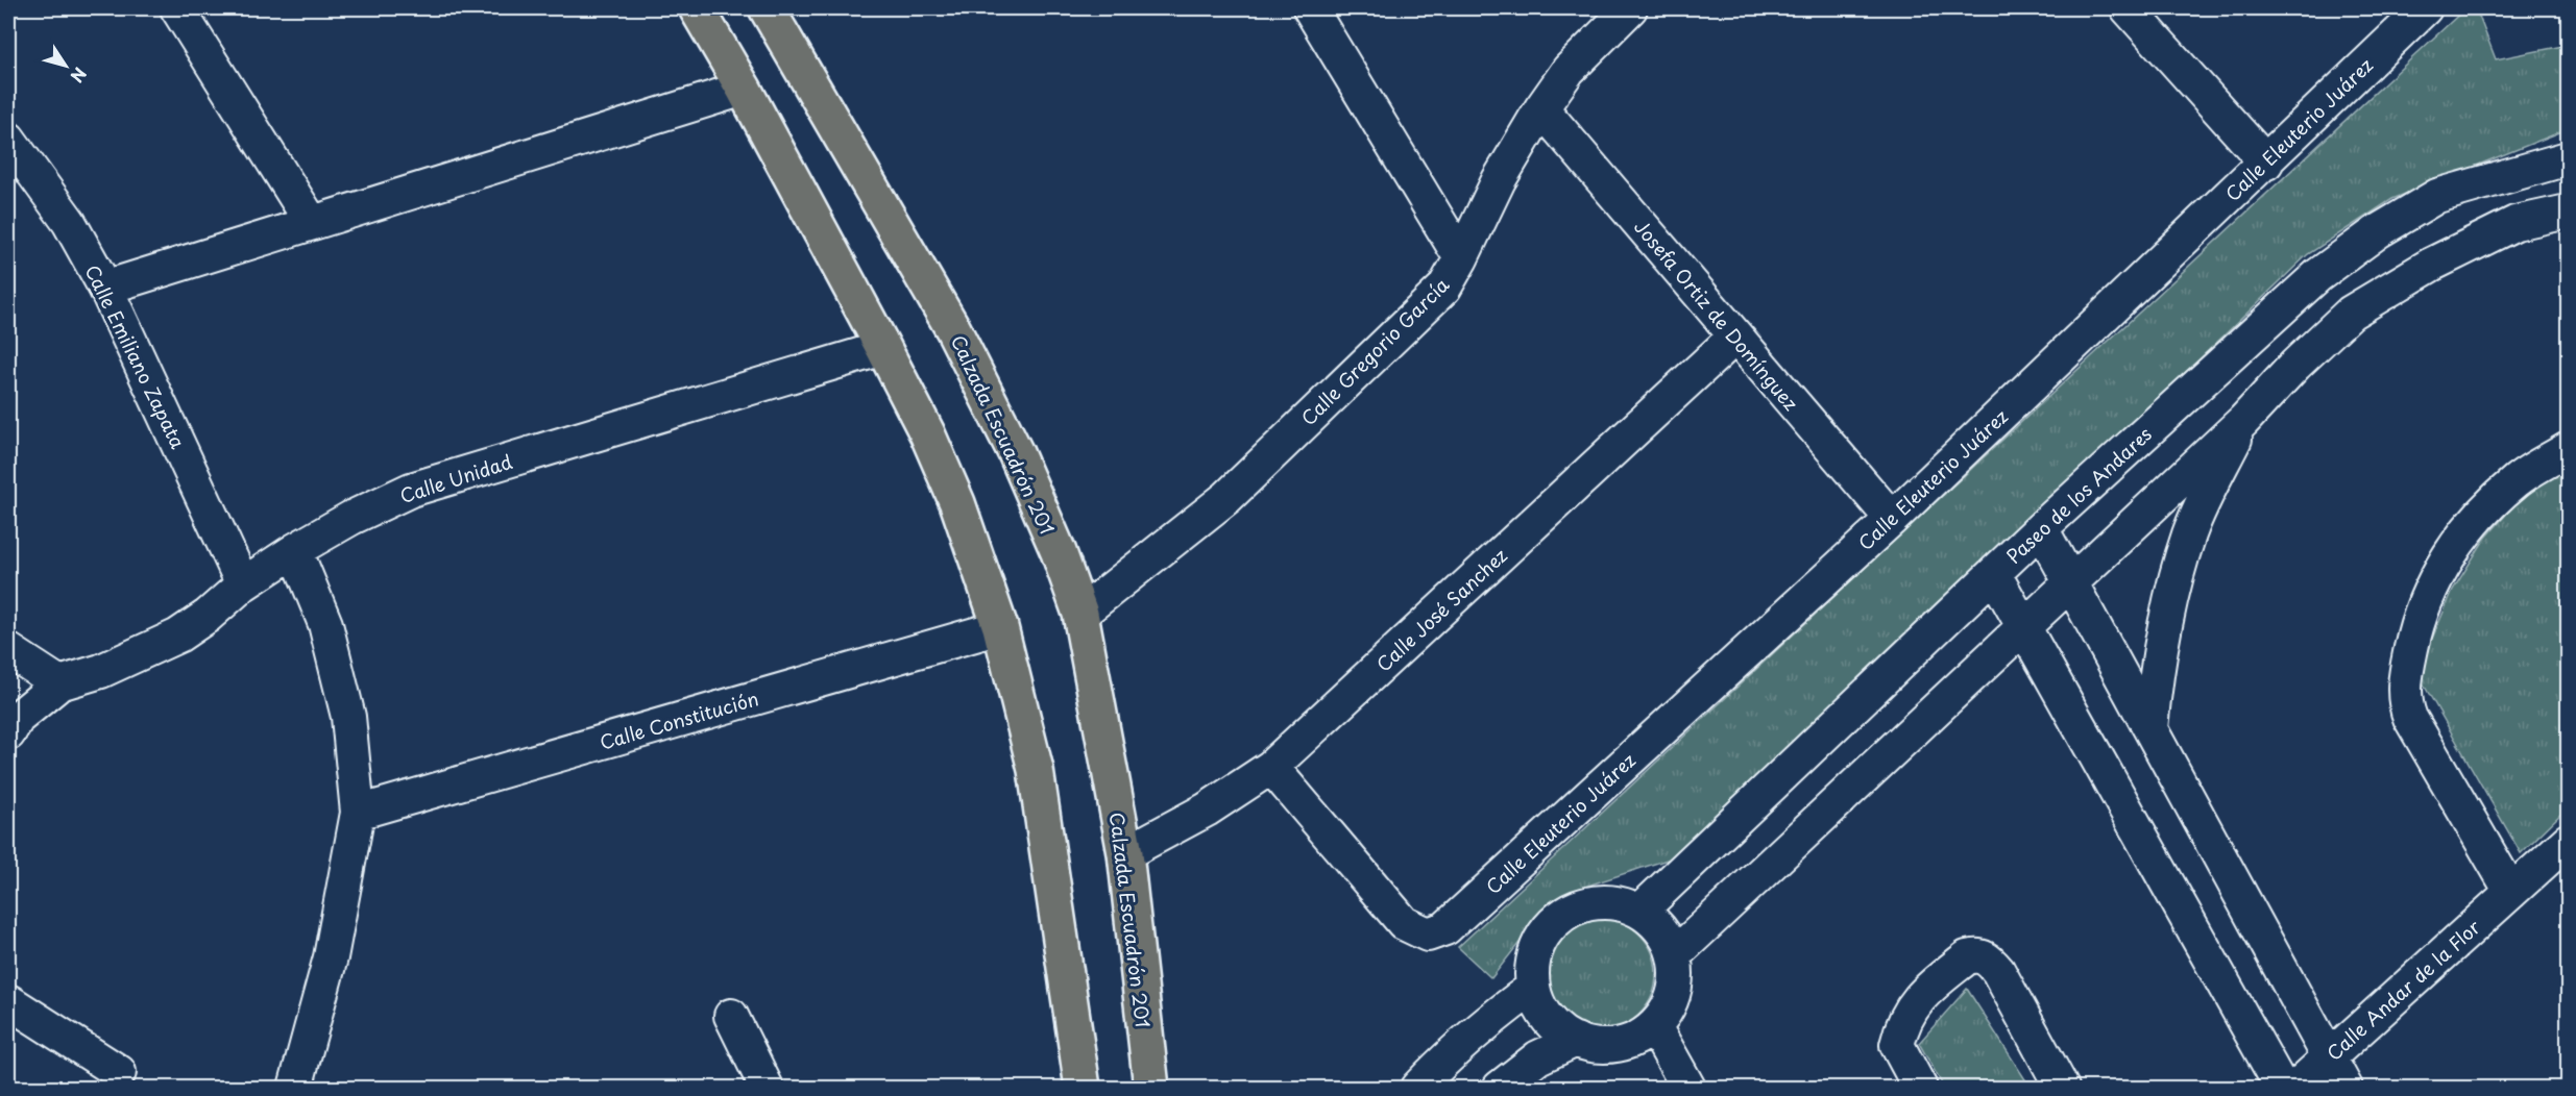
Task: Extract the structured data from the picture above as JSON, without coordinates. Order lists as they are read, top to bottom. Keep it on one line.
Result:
{"streets":{"main road":["Calzada Escuadrón 201"],"street":["Calle Eleuterio Juárez","Josefa Ortiz de Domínguez","Calle Gregorio García","Calle Emiliano Zapata","Calle Unidad","Paseo de los Andares","Calle José Sanchez","Calle Constitución","Calle Andar de la Flor"]},"crossings":[["Calle Eleuterio Juárez","Josefa Ortiz de Domínguez"],["Calle Eleuterio Juárez","Calle José Sanchez"],["Josefa Ortiz de Domínguez","Calle Gregorio García"],["Josefa Ortiz de Domínguez","Calle José Sanchez"],["Calle Gregorio García","Calzada Escuadrón 201"],["Calle Emiliano Zapata","Calle Unidad"],["Calzada Escuadrón 201","Calle José Sanchez"]],"north":"bottom right"}
